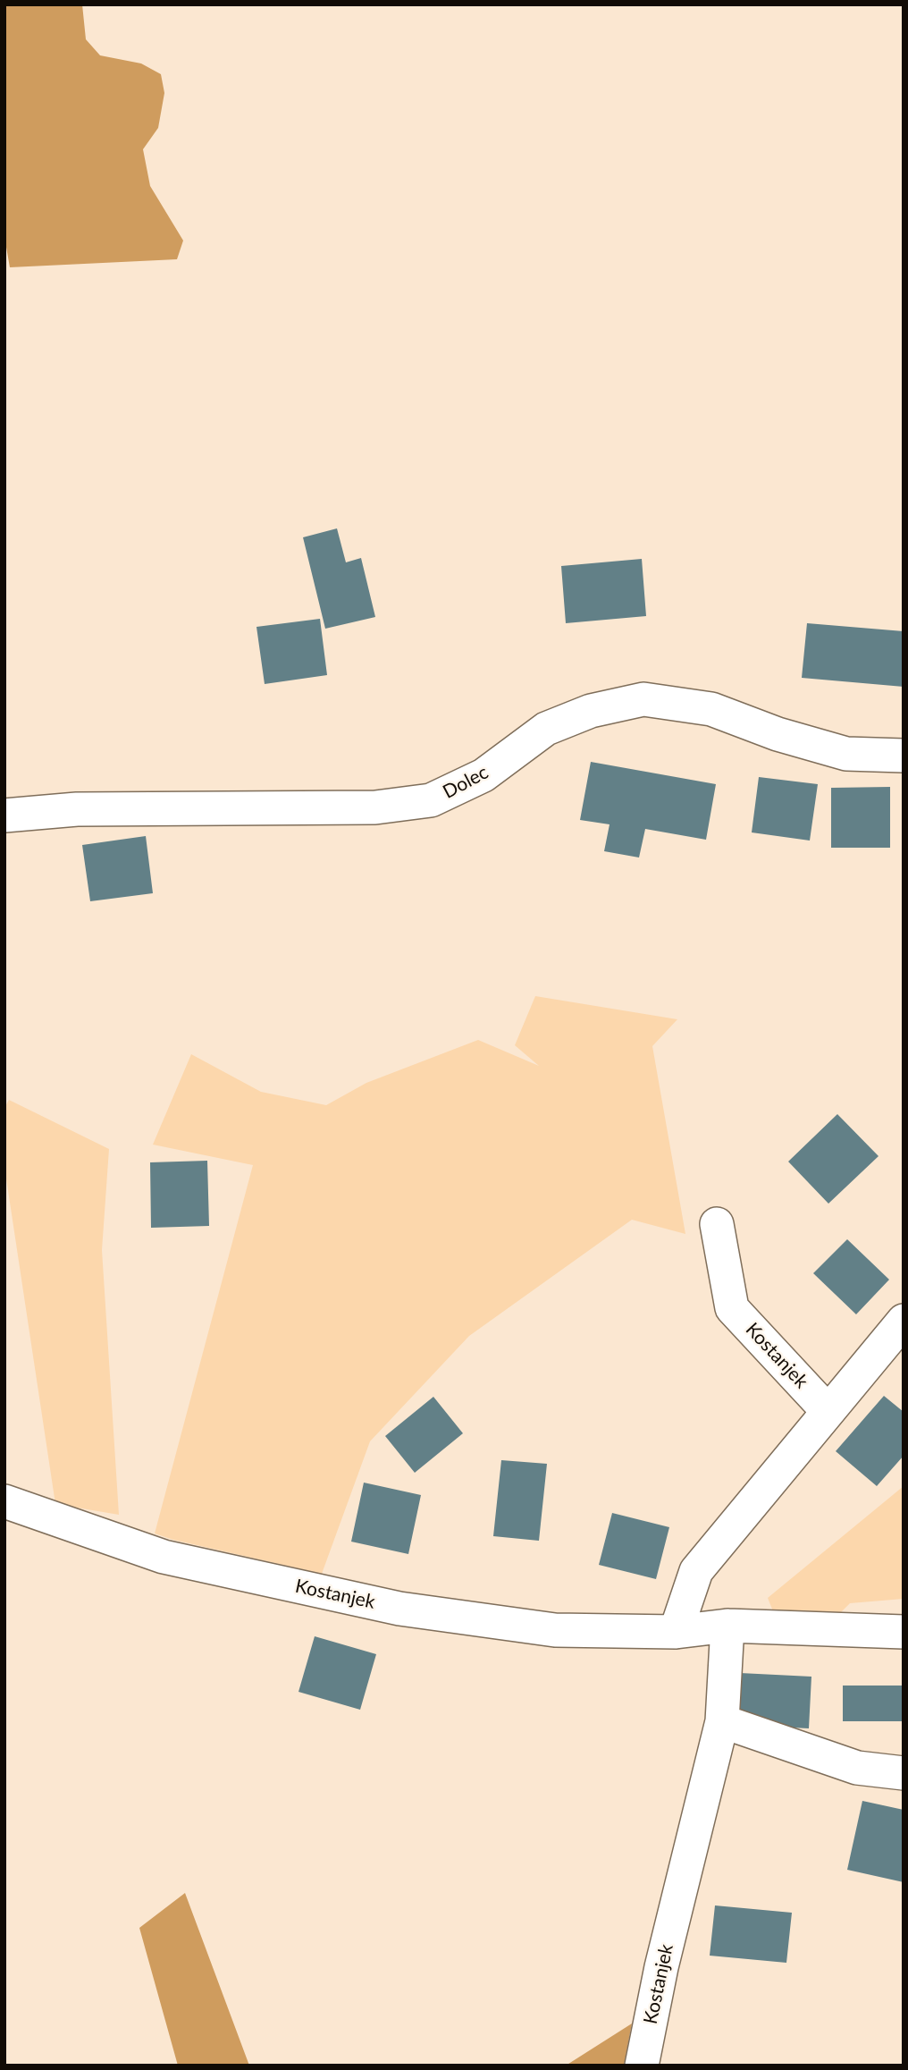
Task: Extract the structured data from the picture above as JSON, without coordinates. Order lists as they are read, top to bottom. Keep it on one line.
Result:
{"streets":{"street":["Dolec","Kostanjek"]}}
